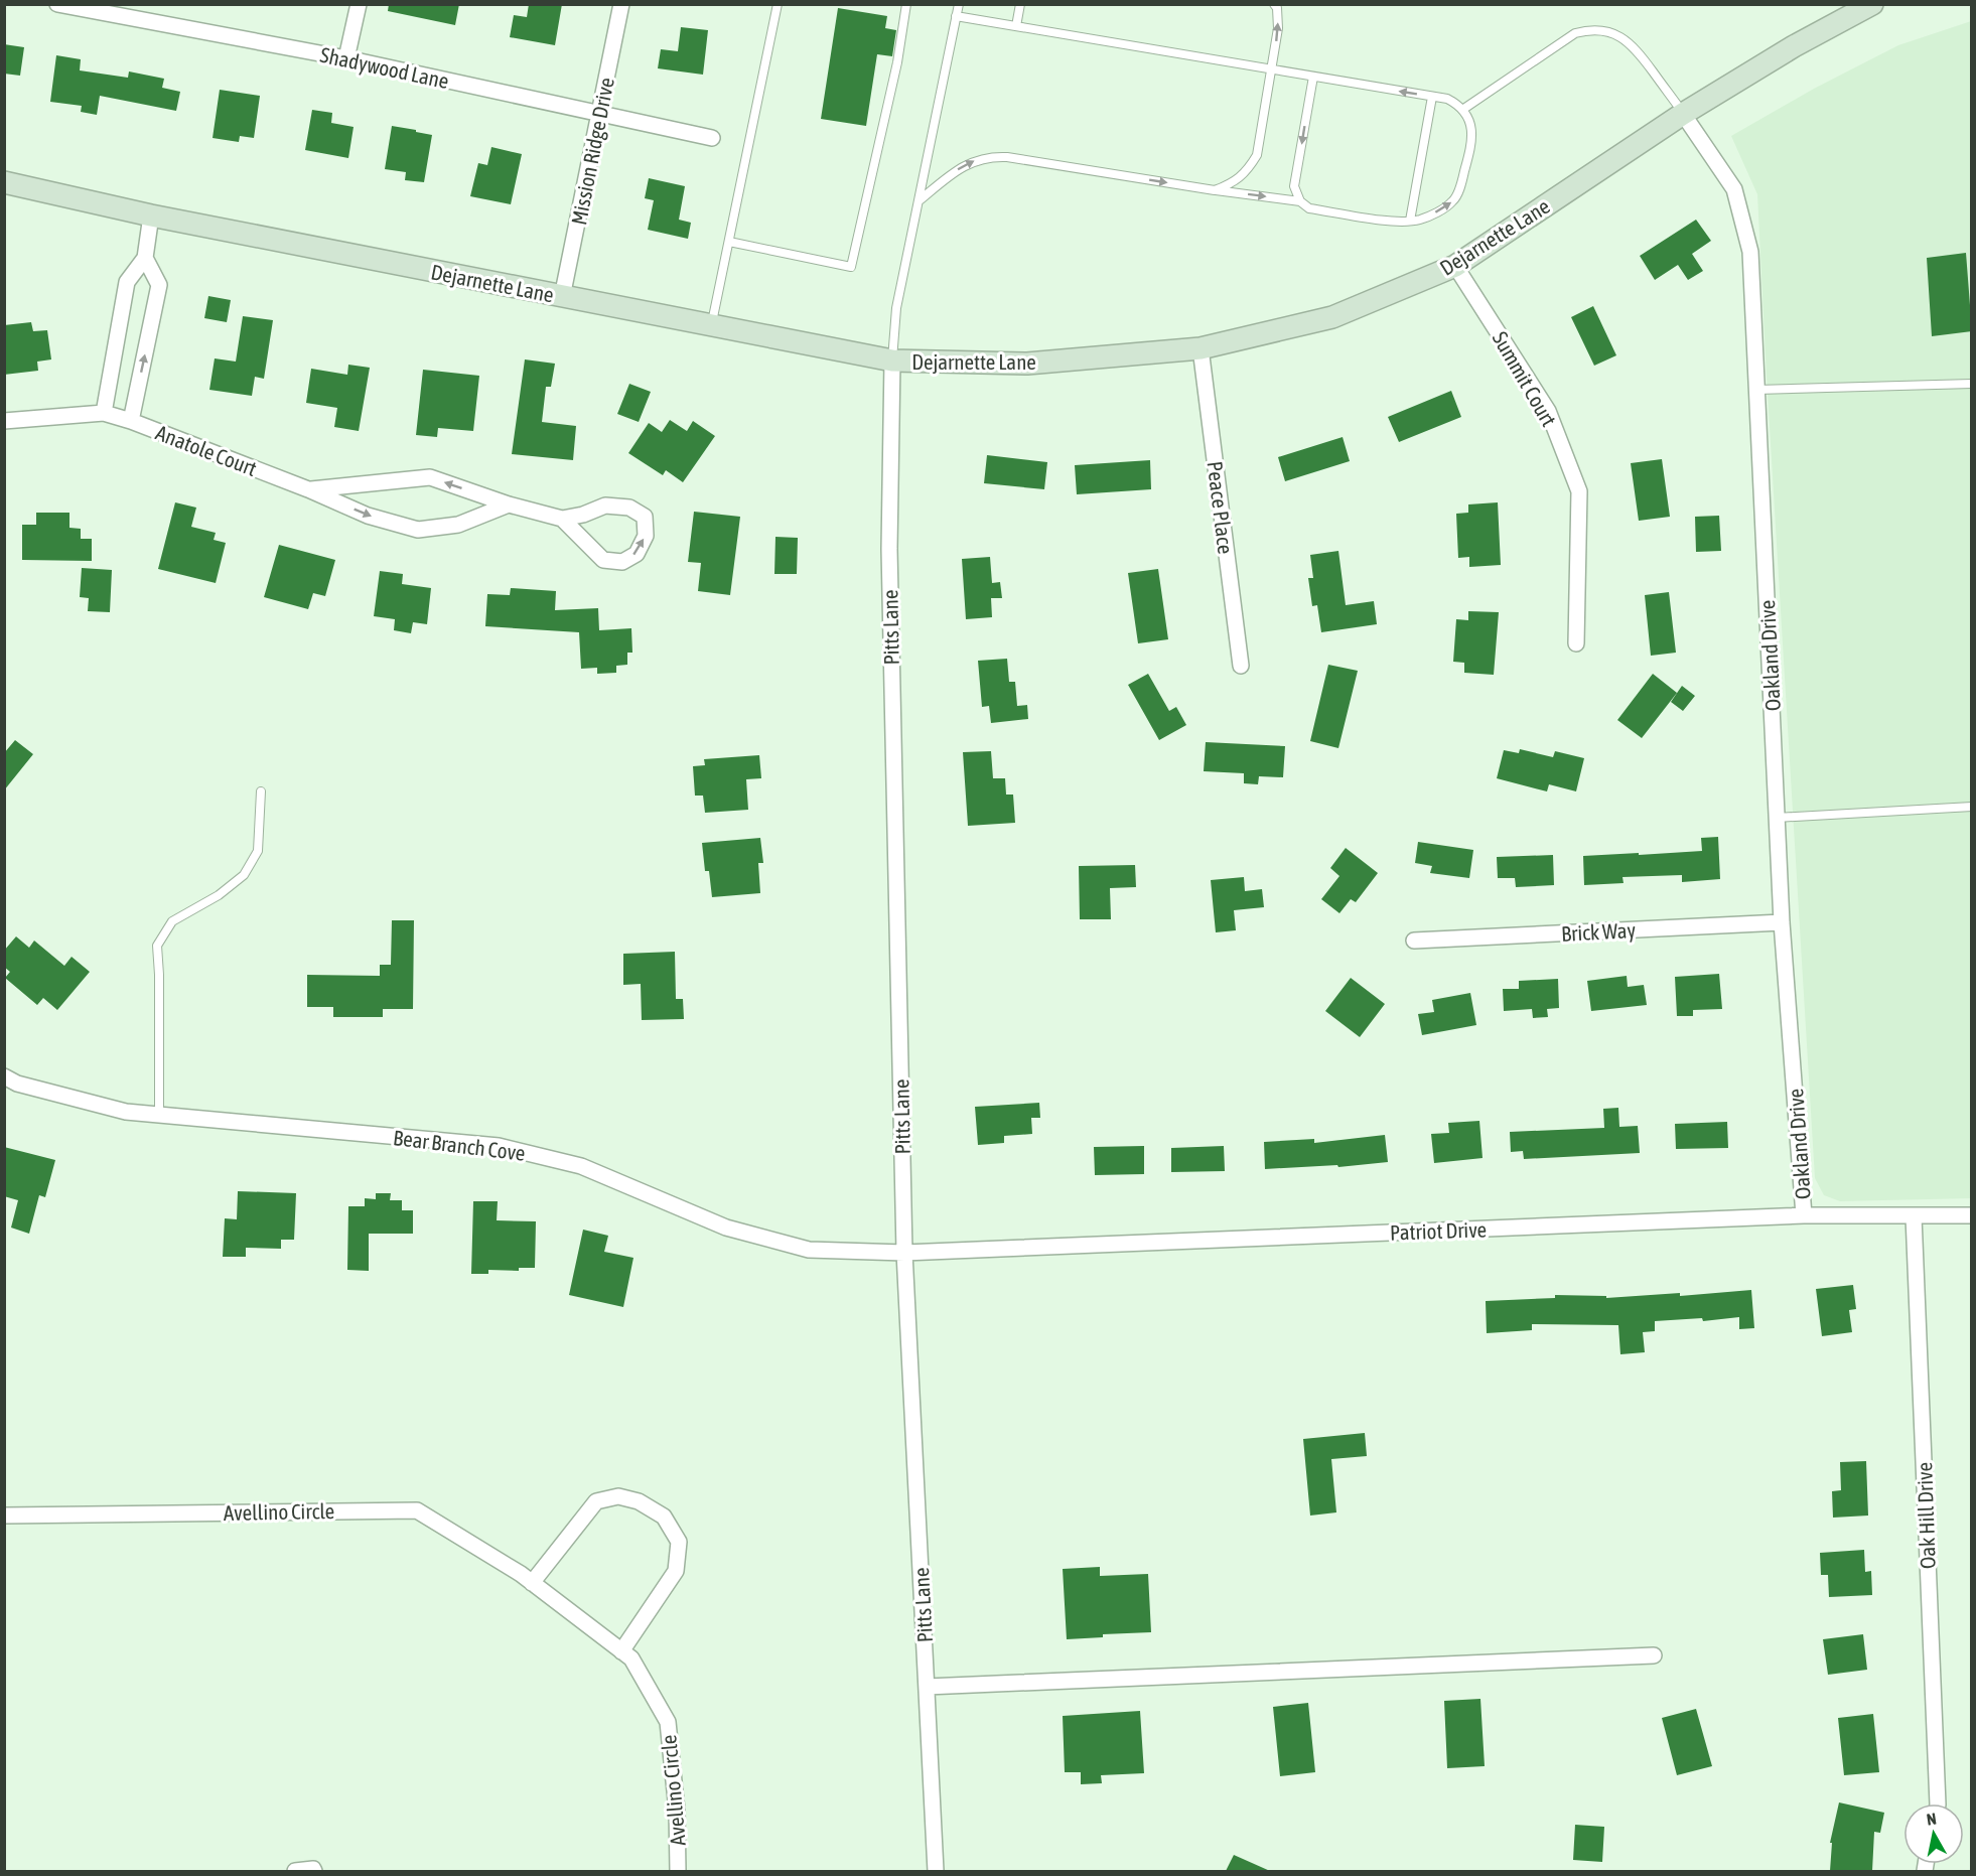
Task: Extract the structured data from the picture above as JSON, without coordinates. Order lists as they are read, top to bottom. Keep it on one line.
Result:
{"streets":{"main road":["Dejarnette Lane"],"street":["Shadywood Lane","Mission Ridge Drive","Summit Court","Anatole Court","Peace Place","Pitts Lane","Oakland Drive","Brick Way","Bear Branch Cove","Patriot Drive","Avellino Circle","Oak Hill Drive"]},"crossings":[["Shadywood Lane","Mission Ridge Drive"],["Mission Ridge Drive","Dejarnette Lane"],["Dejarnette Lane","Summit Court"],["Dejarnette Lane","Peace Place"],["Dejarnette Lane","Pitts Lane"],["Dejarnette Lane","Oakland Drive"],["Pitts Lane","Bear Branch Cove"],["Pitts Lane","Patriot Drive"],["Oakland Drive","Brick Way"],["Oakland Drive","Patriot Drive"],["Bear Branch Cove","Patriot Drive"],["Patriot Drive","Oak Hill Drive"]],"north":"top"}
